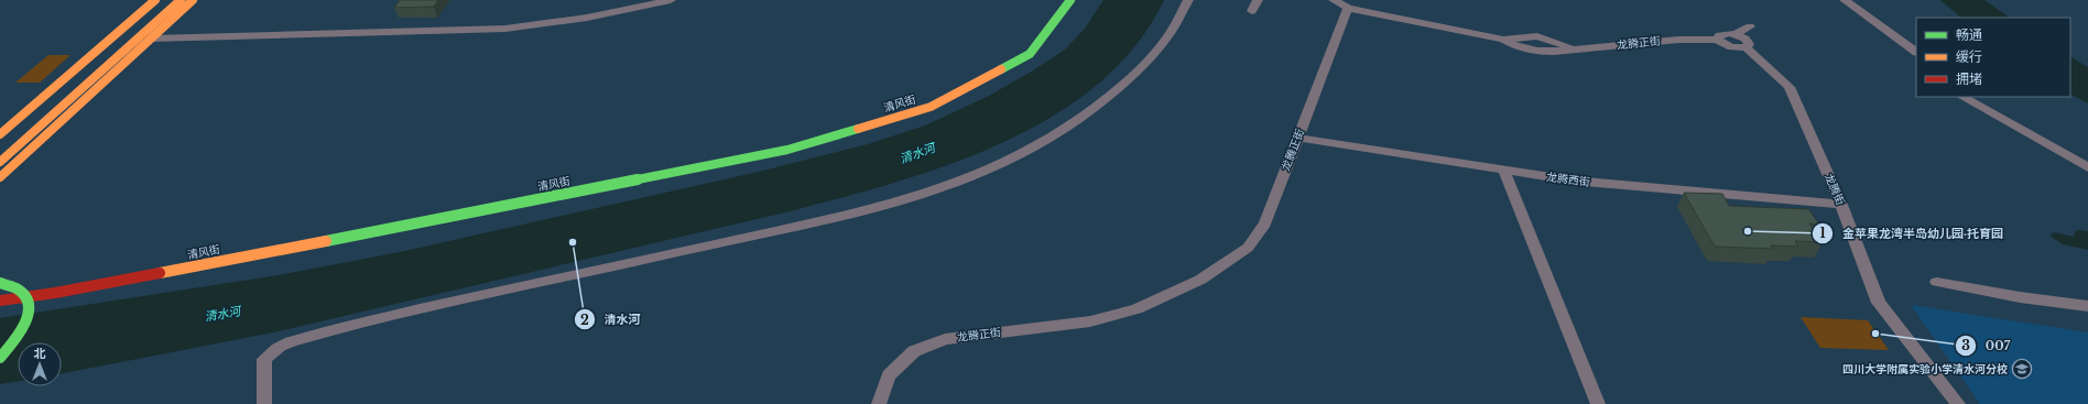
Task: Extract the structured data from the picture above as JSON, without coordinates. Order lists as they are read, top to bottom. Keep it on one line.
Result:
{"streets":{"main road":["清风街"],"street":["龙腾正街","龙腾西街","龙腾街"]},"crossings":[["龙腾正街","龙腾西街"],["龙腾西街","龙腾街"]],"water":["清水河"],"places":{"other":["金苹果龙湾半岛幼儿园·托育园","清水河","007"],"school or university":["四川大学附属实验小学清水河分校"]},"legend":["畅通","缓行","拥堵"],"north":"top"}
